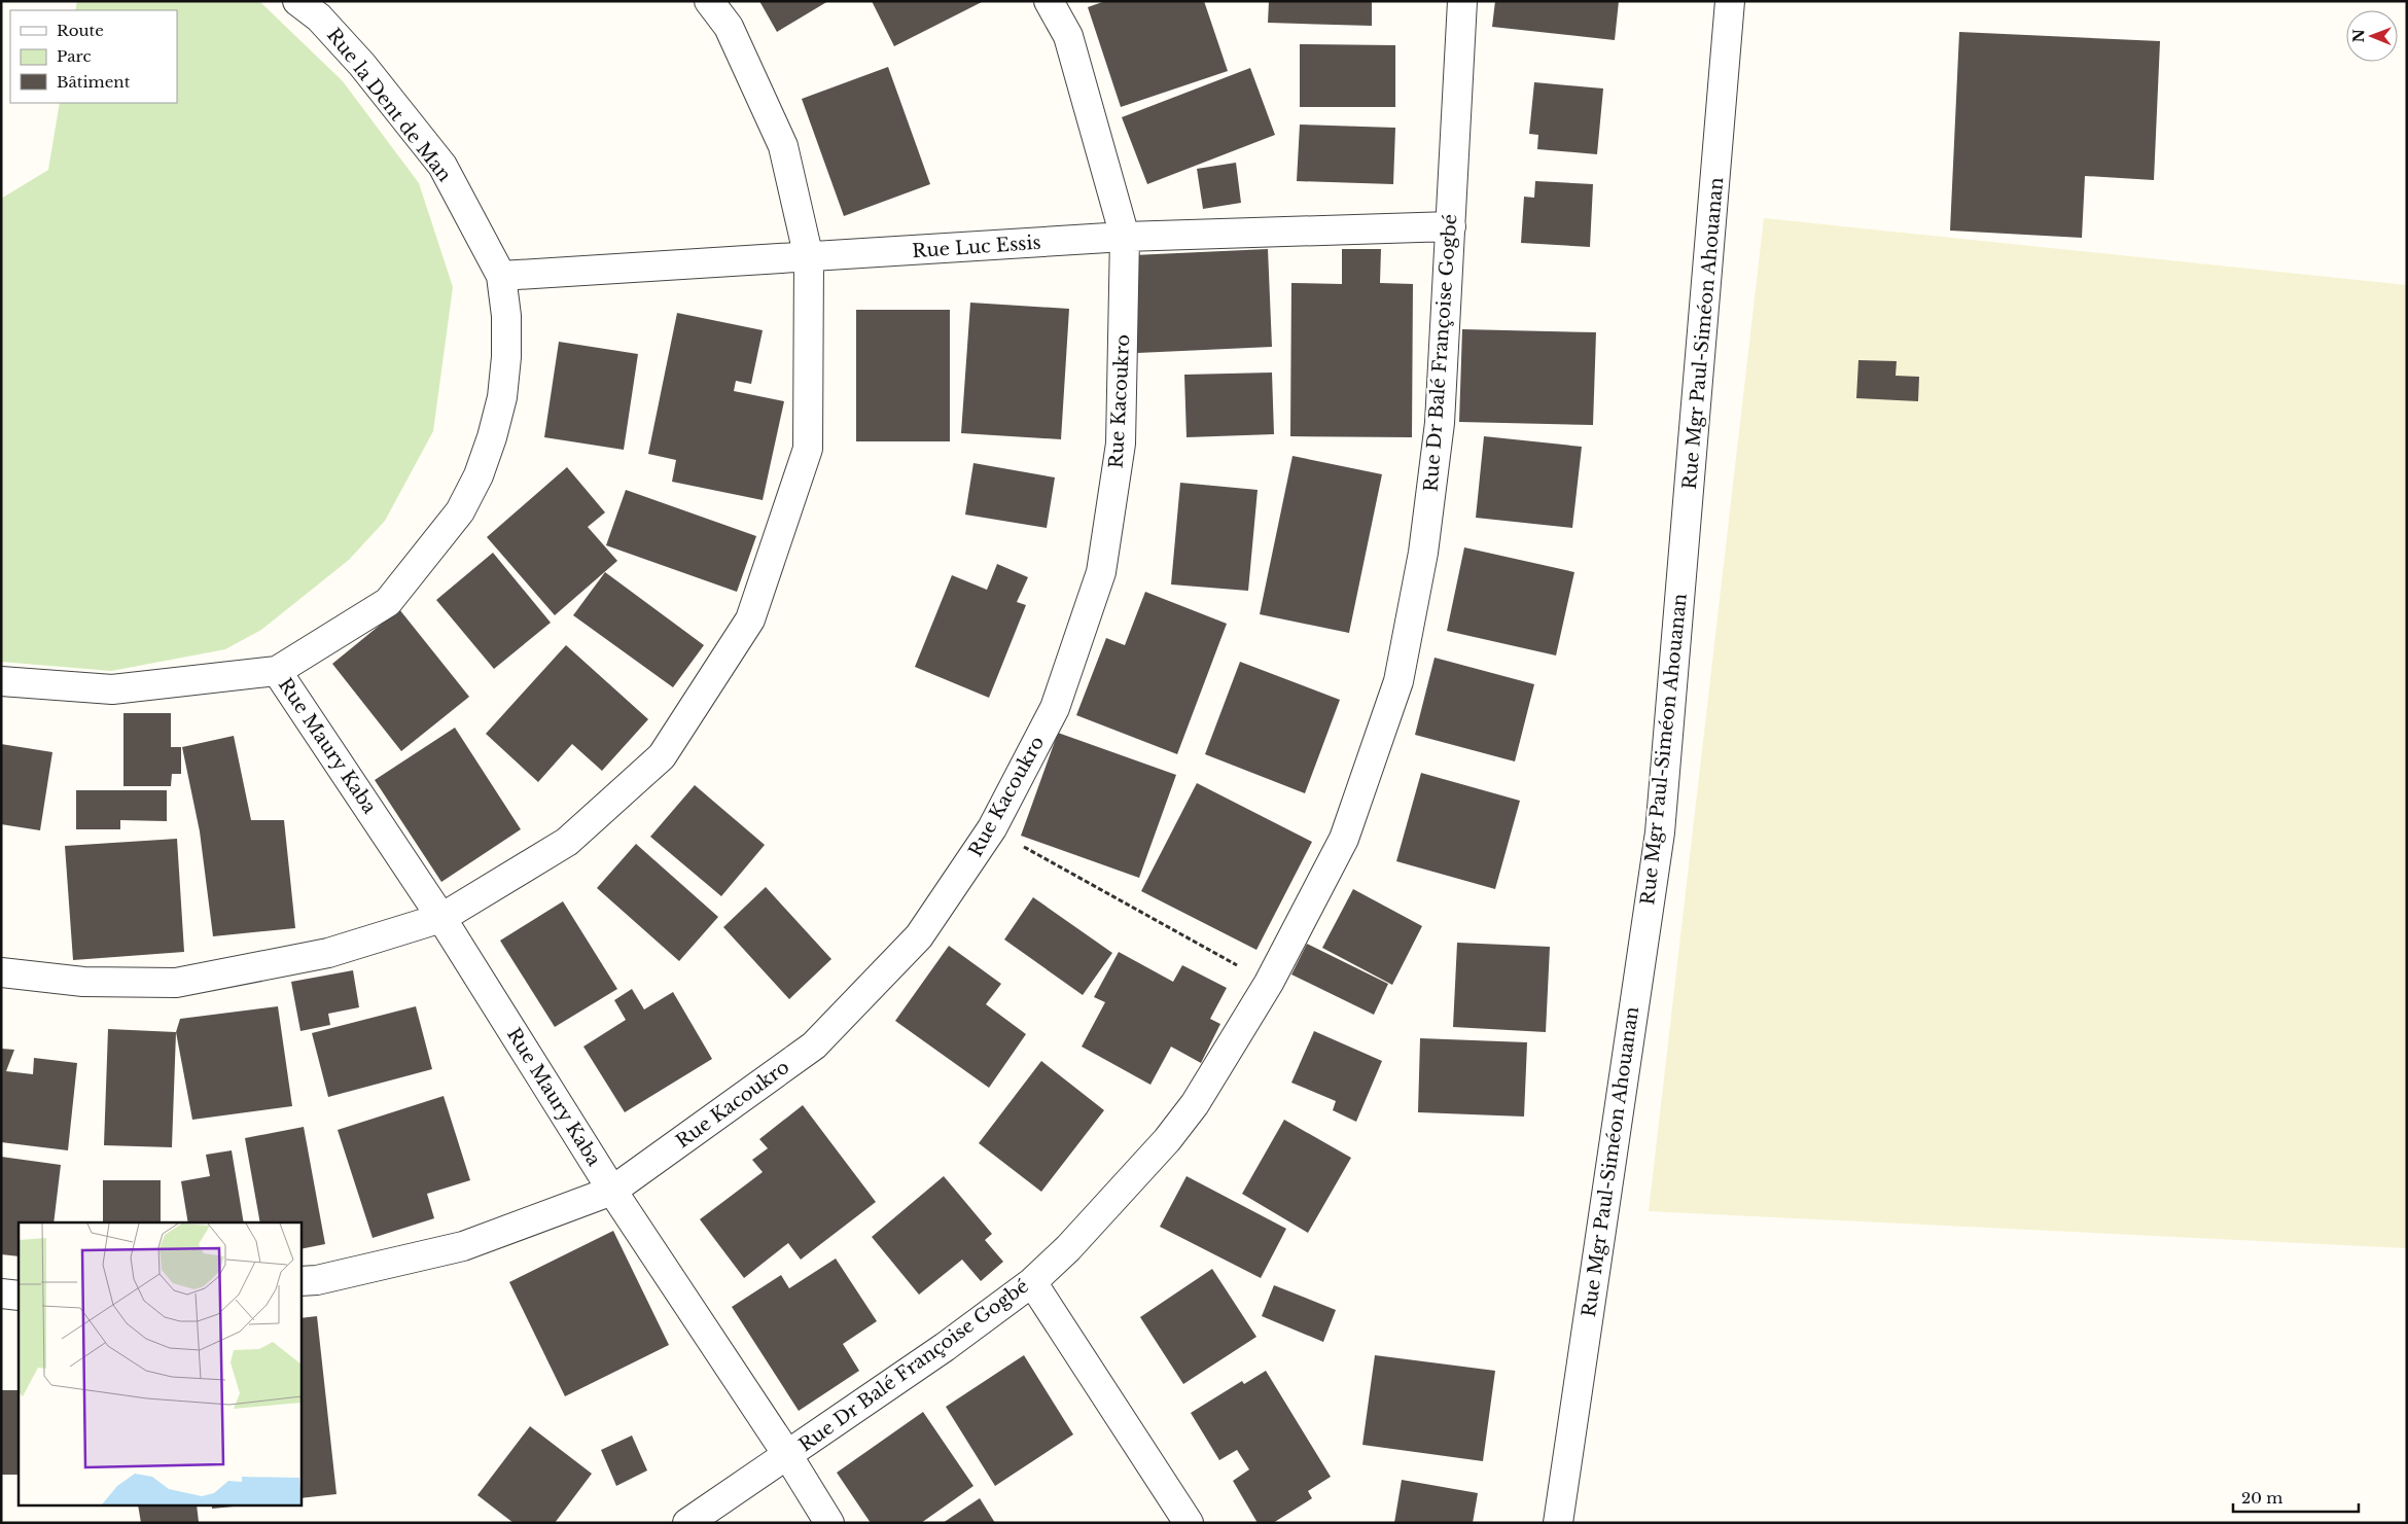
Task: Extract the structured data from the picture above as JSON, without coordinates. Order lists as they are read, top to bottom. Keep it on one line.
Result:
{"streets":{"street":["Rue la Dent de Man","Rue Luc Essis","Rue Mgr Paul-Siméon Ahouanan","Rue Dr Balé Françoise Gogbé","Rue Kacoukro","Rue Maury Kaba"]},"crossings":[["Rue la Dent de Man","Rue Luc Essis"],["Rue la Dent de Man","Rue Maury Kaba"],["Rue Luc Essis","Rue Dr Balé Françoise Gogbé"],["Rue Luc Essis","Rue Kacoukro"],["Rue Dr Balé Françoise Gogbé","Rue Maury Kaba"],["Rue Kacoukro","Rue Maury Kaba"]],"legend":["Route","Parc","Bâtiment"],"scale_bar":"20 m","north":"left"}
